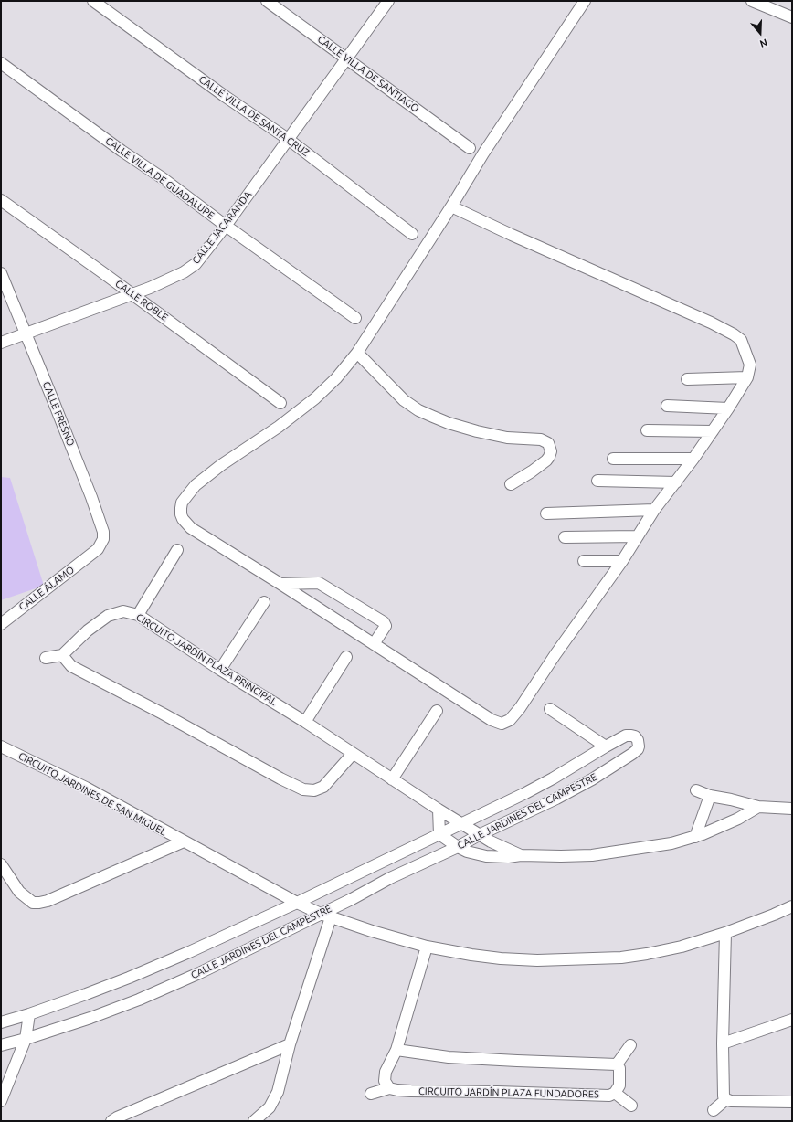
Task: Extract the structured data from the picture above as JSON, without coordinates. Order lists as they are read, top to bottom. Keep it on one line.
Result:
{"streets":{"street":["CALLE VILLA DE SANTIAGO","CALLE VILLA DE SANTA CRUZ","CALLE VILLA DE GUADALUPE","CALLE JACARANDA","CALLE ROBLE","CALLE FRESNO","CALLE ÁLAMO","CIRCUITO JARDÍN PLAZA PRINCIPAL","CIRCUITO JARDINES DE SAN MIGUEL","CALLE JARDINES DEL CAMPESTRE","CIRCUITO JARDÍN PLAZA FUNDADORES"]},"crossings":[["CALLE VILLA DE SANTIAGO","CALLE JACARANDA"],["CALLE VILLA DE SANTA CRUZ","CALLE JACARANDA"],["CALLE VILLA DE GUADALUPE","CALLE JACARANDA"],["CALLE JACARANDA","CALLE ROBLE"],["CALLE JACARANDA","CALLE FRESNO"],["CALLE FRESNO","CALLE ÁLAMO"],["CIRCUITO JARDÍN PLAZA PRINCIPAL","CALLE JARDINES DEL CAMPESTRE"],["CIRCUITO JARDINES DE SAN MIGUEL","CALLE JARDINES DEL CAMPESTRE"]],"north":"bottom"}
